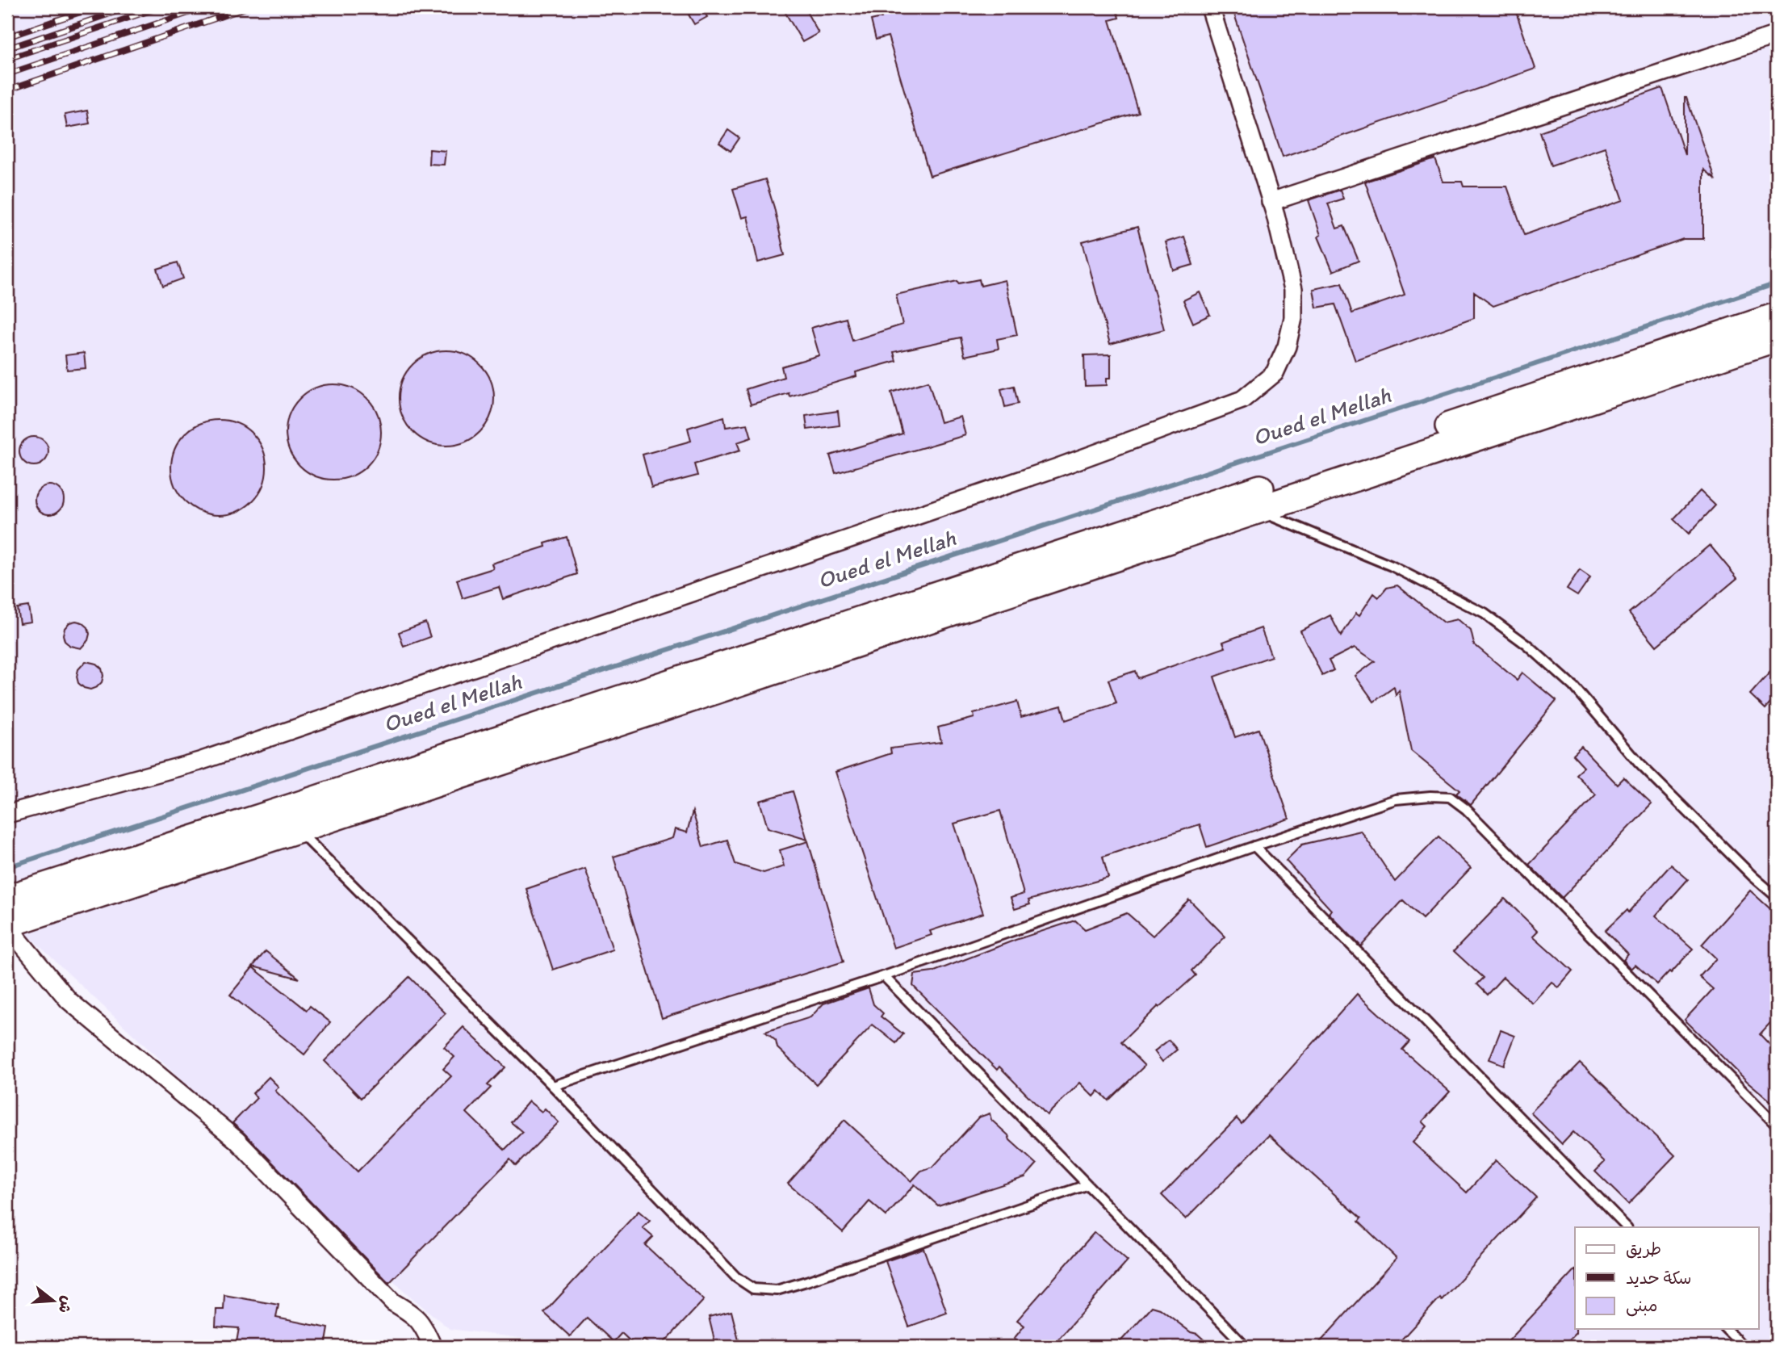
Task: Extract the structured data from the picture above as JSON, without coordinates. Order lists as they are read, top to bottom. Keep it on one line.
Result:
{"water":["Oued el Mellah"],"legend":["طريق","سكة حديد","مبنى"],"north":"right"}
